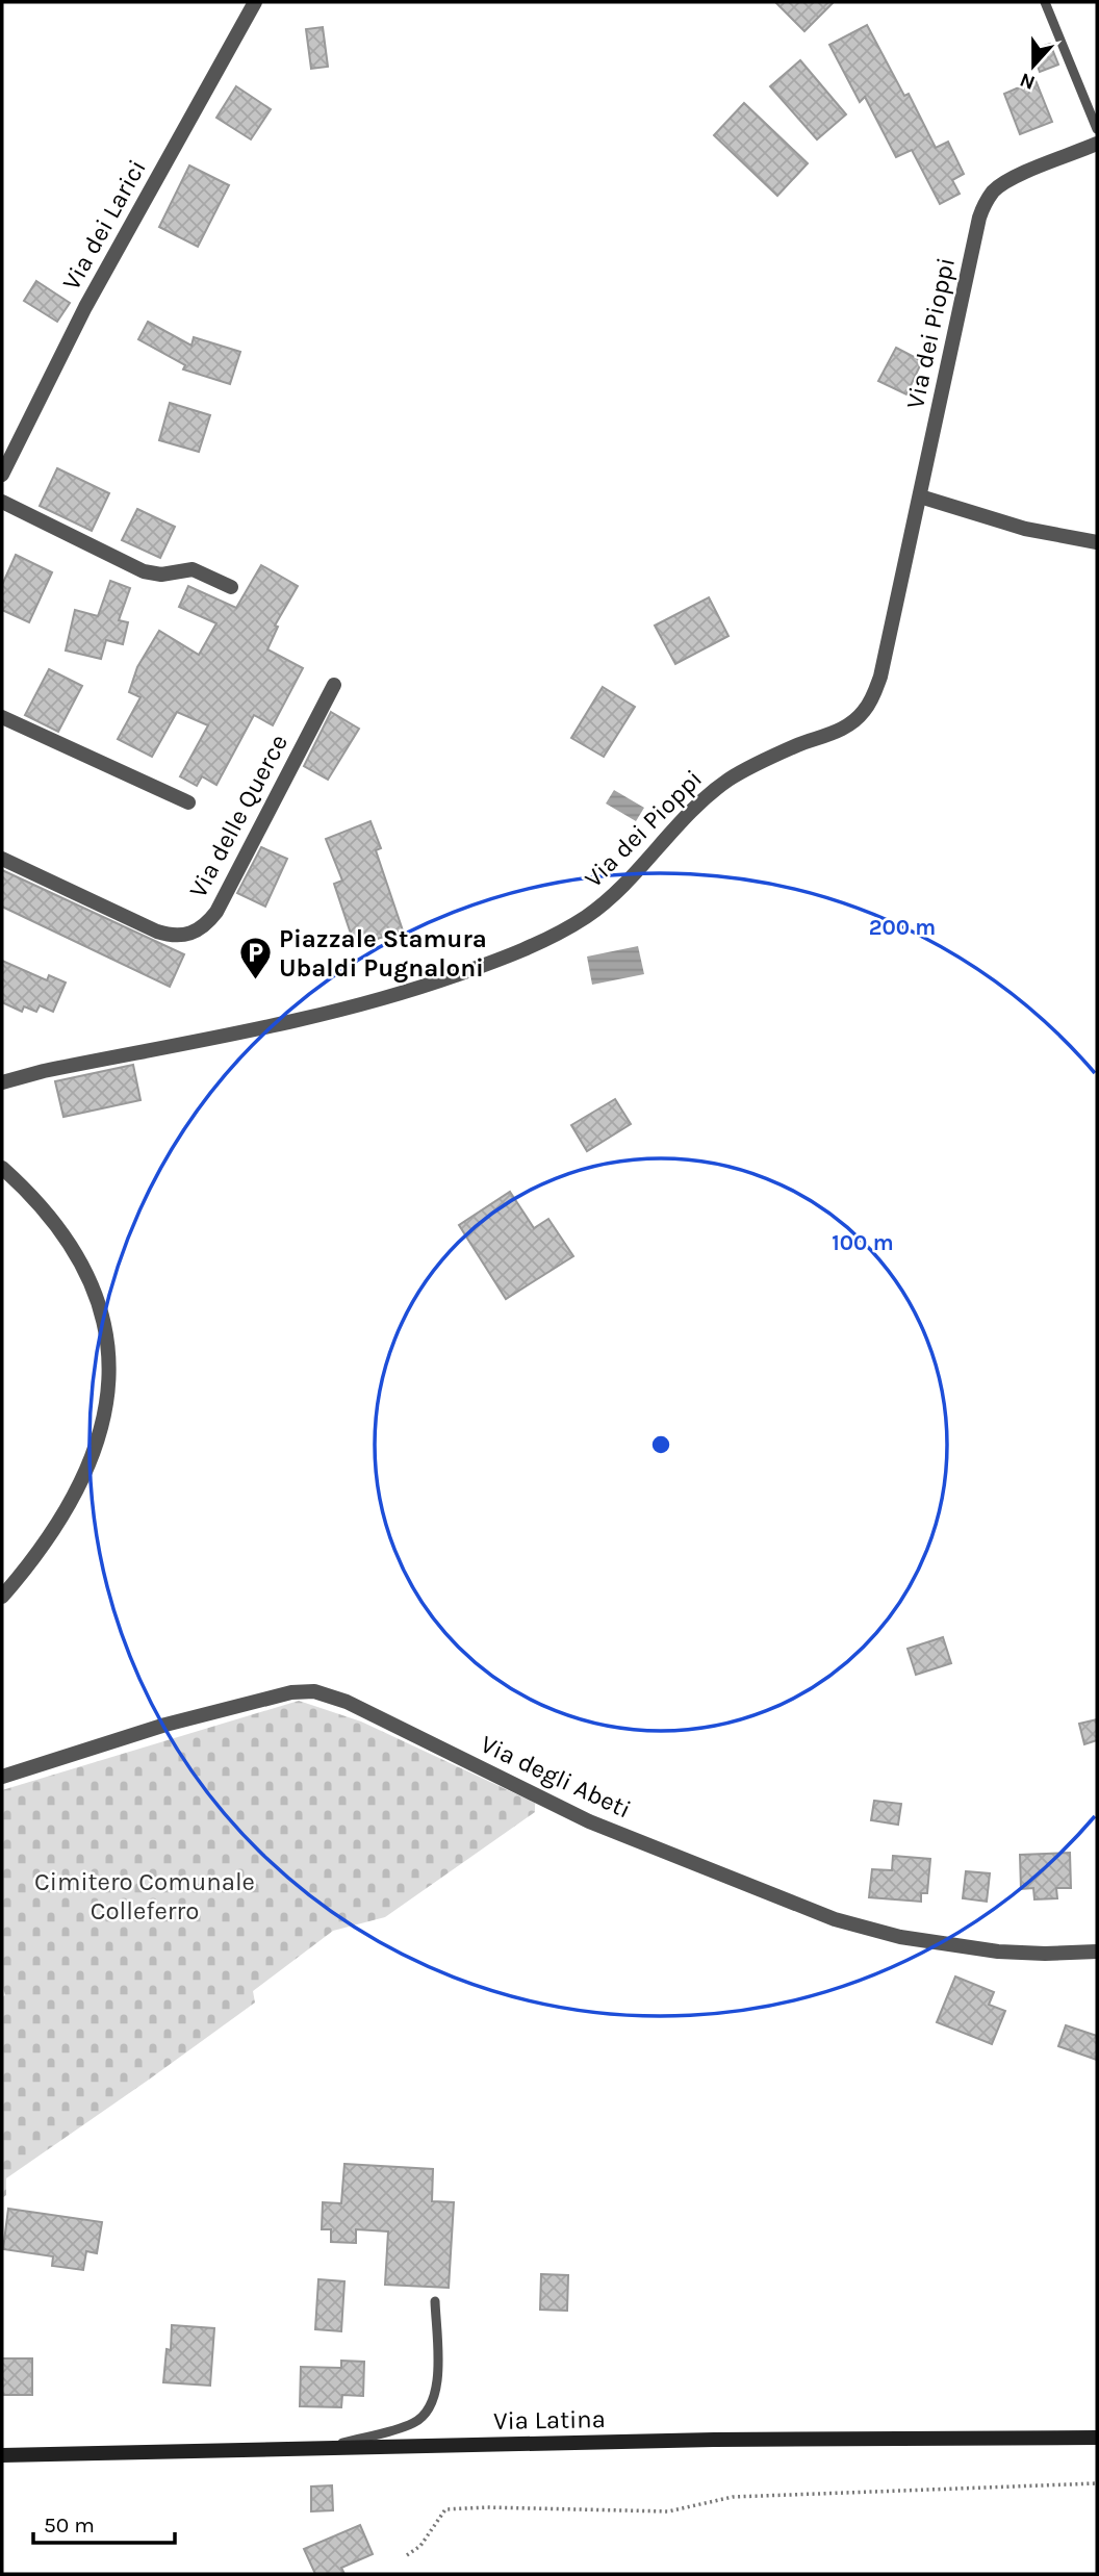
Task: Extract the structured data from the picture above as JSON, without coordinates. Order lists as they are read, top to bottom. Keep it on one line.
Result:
{"streets":{"main road":["Via Latina"],"street":["Via dei Larici","Via dei Pioppi","Via delle Querce","Via degli Abeti"]},"parks":["Cimitero Comunale Colleferro"],"places":{"parking":["Piazzale Stamura Ubaldi Pugnaloni"]},"scale_bar":"50 m","north":"bottom","rings":["200 m","100 m"]}
